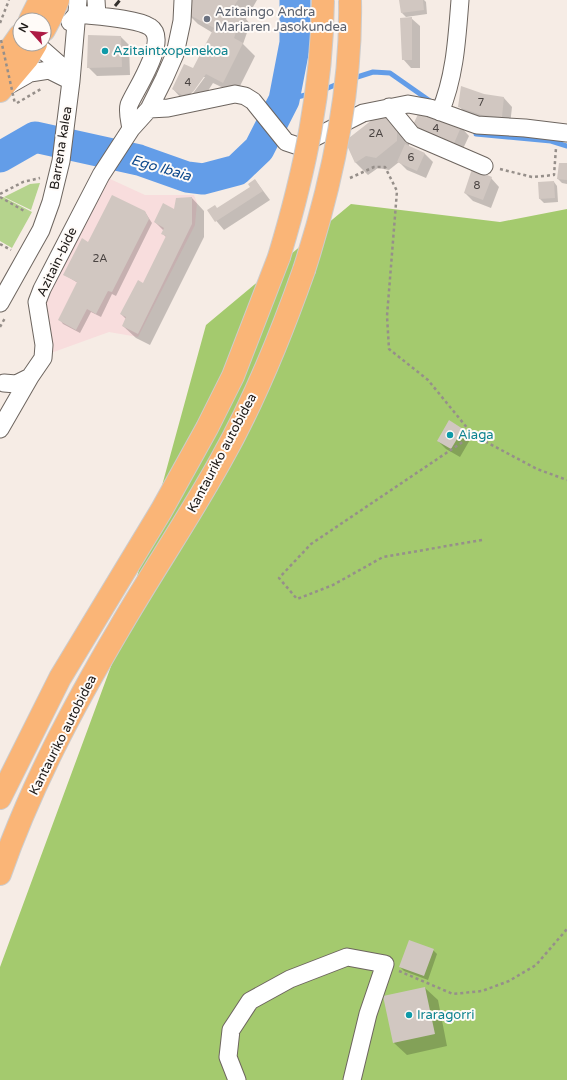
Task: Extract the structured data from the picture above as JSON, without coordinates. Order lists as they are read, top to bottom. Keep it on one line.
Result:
{"streets":{"highway":["Kantauriko autobidea"],"street":["Barrena kalea","Azitain-bide"]},"water":["Ego Ibaia"],"places":["Azitaingo Andra Mariaren Jasokundea","Azitaintxopenekoa","Aiaga","Iraragorri"],"house_numbers":["4","7","4","2A","6","8","2A"],"north":"top left"}
